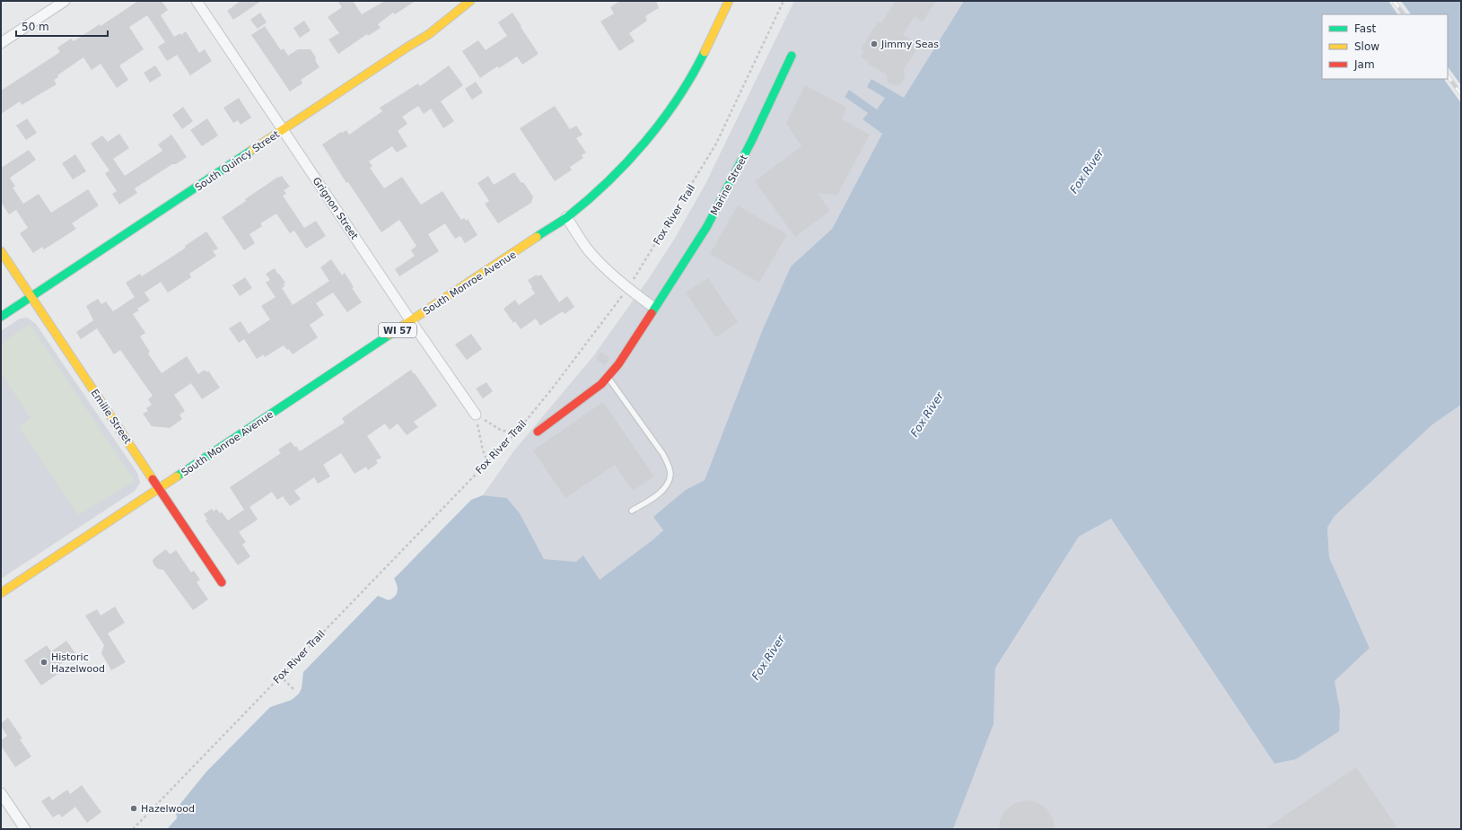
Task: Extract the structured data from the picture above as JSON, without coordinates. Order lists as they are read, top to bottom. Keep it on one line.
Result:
{"streets":{"street":["South Quincy Street","Marine Street","Grignon Street","South Monroe Avenue","WI 57","Emilie Street"],"path":["Fox River Trail"]},"crossings":[["South Quincy Street","Grignon Street"],["South Quincy Street","Emilie Street"],["Grignon Street","South Monroe Avenue"],["South Monroe Avenue","Emilie Street"]],"water":["Fox River"],"places":["Jimmy Seas","Historic Hazelwood","Hazelwood"],"legend":["Fast","Slow","Jam"],"scale_bar":"50 m"}
